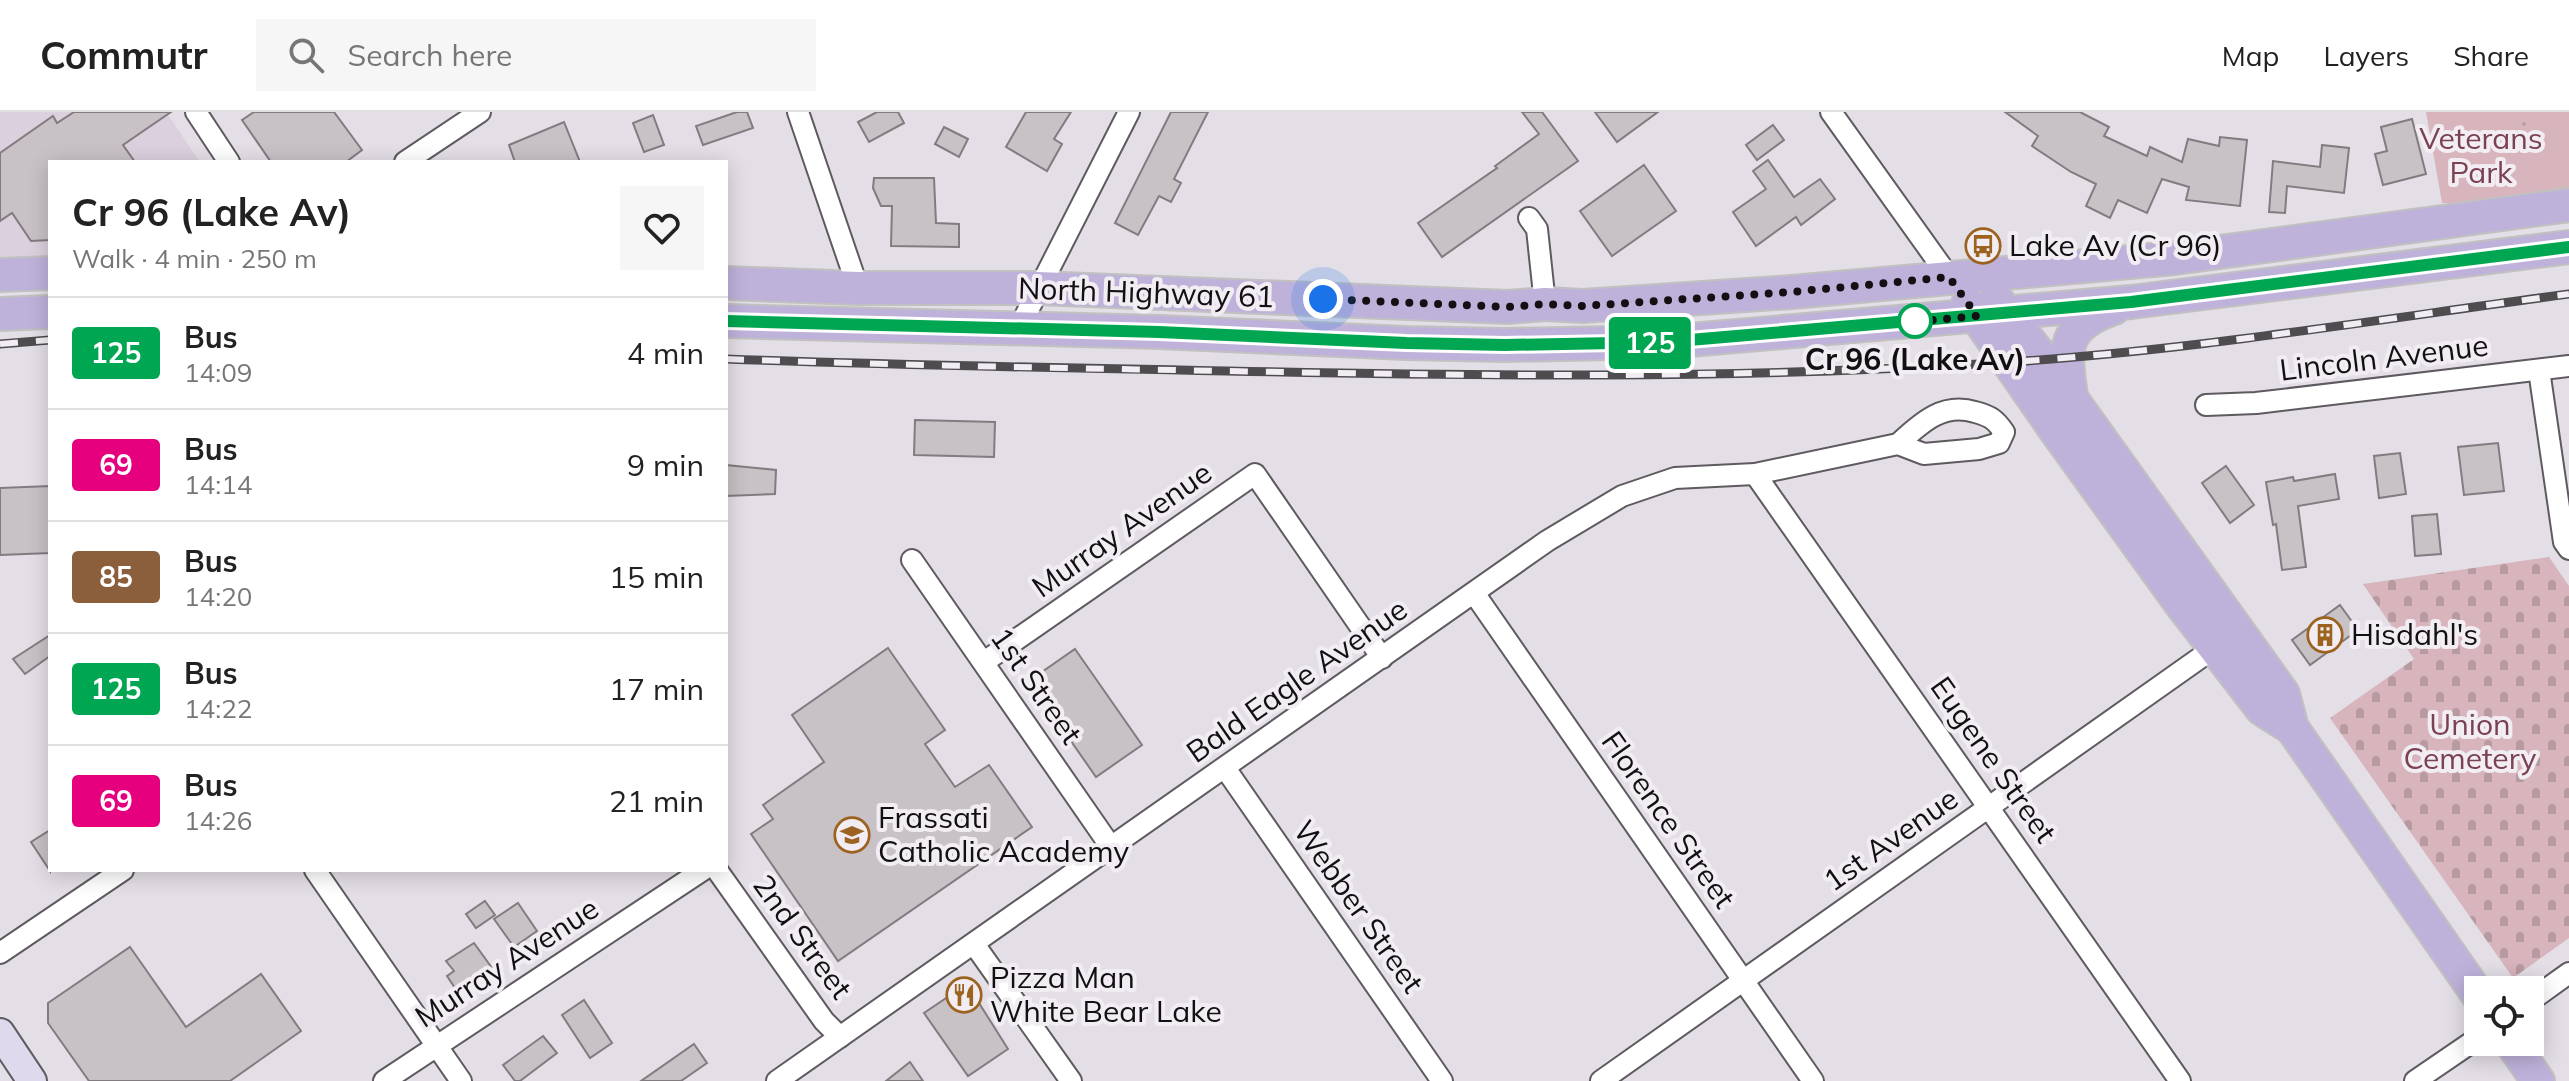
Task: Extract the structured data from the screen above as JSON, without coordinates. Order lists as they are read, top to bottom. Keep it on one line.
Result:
{"streets":{"main road":["North Highway 61"],"street":["Lincoln Avenue","Murray Avenue","Bald Eagle Avenue","1st Street","Eugene Street","Florence Street","1st Avenue","Webber Street","2nd Street"]},"crossings":[["Murray Avenue","Bald Eagle Avenue"],["Murray Avenue","1st Street"],["Bald Eagle Avenue","1st Street"],["Bald Eagle Avenue","Eugene Street"],["Bald Eagle Avenue","Florence Street"],["Bald Eagle Avenue","Webber Street"],["Bald Eagle Avenue","2nd Street"],["Eugene Street","1st Avenue"],["Florence Street","1st Avenue"]],"parks":["Veterans Park","Union Cemetery"],"places":{"bus stop":["Lake Av (Cr 96)"],"other":["Cr 96 (Lake Av)"],"building":["Hisdahl's"],"school or university":["Frassati Catholic Academy"],"restaurant":["Pizza Man White Bear Lake"]},"lines":["bus line 125"],"page":{"header":"Commutr","search":"Search here","nav":["Map","Layers","Share"],"on_map":"125","heading":["Cr 96 (Lake Av)","Walk · 4 min · 250 m"],"list":[{"mark":"125","name":"Bus","note":"14:09","value":"4 min"},{"mark":"69","name":"Bus","note":"14:14","value":"9 min"},{"mark":"85","name":"Bus","note":"14:20","value":"15 min"},{"mark":"125","name":"Bus","note":"14:22","value":"17 min"},{"mark":"69","name":"Bus","note":"14:26","value":"21 min"}]}}
